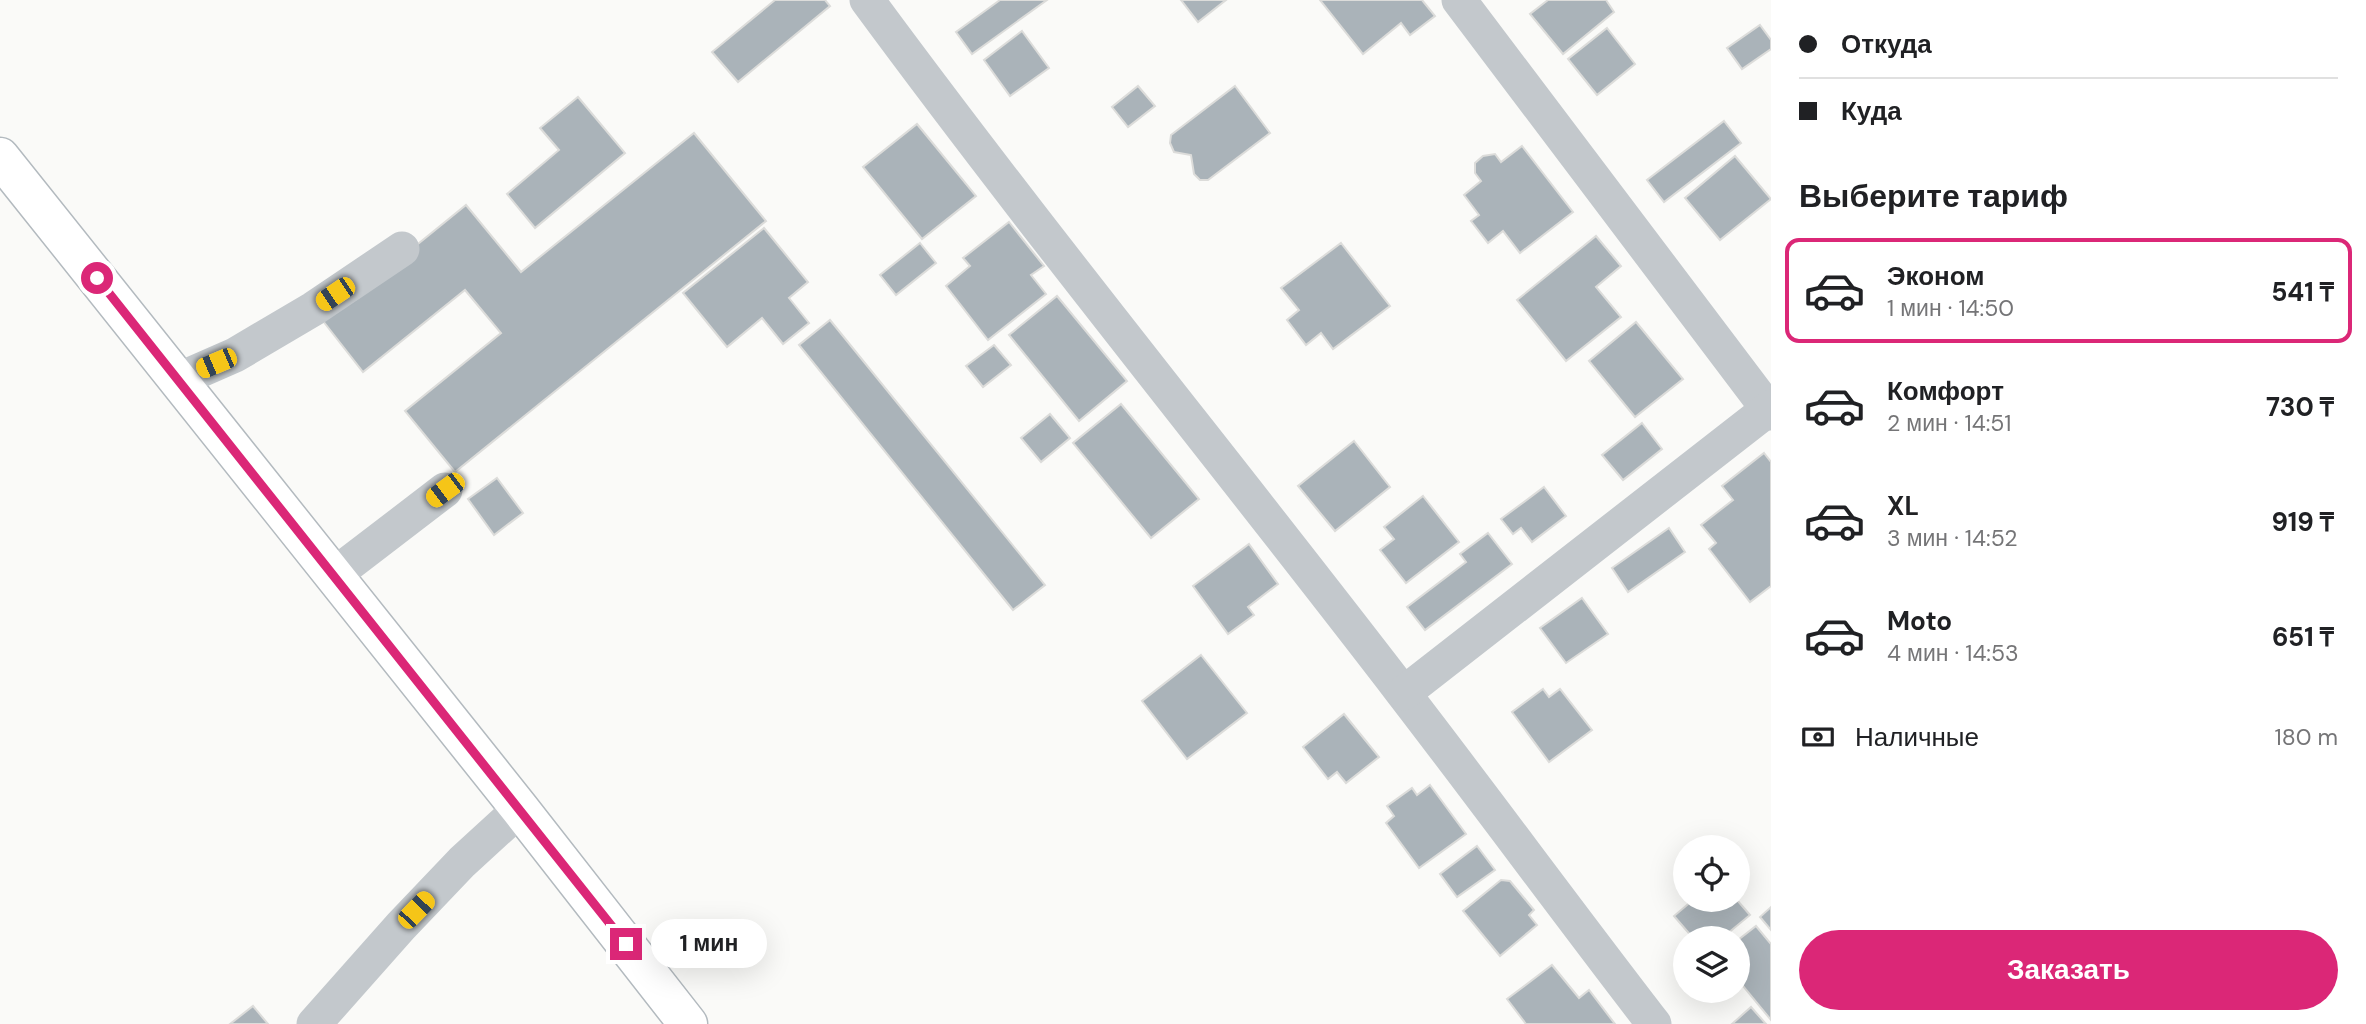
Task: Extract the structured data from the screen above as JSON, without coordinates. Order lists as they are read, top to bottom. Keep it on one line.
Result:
{"page":{"banner":["Откуда","Куда"],"heading":"Выберите тариф","list":[{"name":"Эконом","note":"1 мин · 14:50","value":"541 ₸"},{"name":"Комфорт","note":"2 мин · 14:51","value":"730 ₸"},{"name":"XL","note":"3 мин · 14:52","value":"919 ₸"},{"name":"Moto","note":"4 мин · 14:53","value":"651 ₸"}],"pay":["Наличные","180 m"],"buttons":"Заказать","bubble":"1 мин"}}
